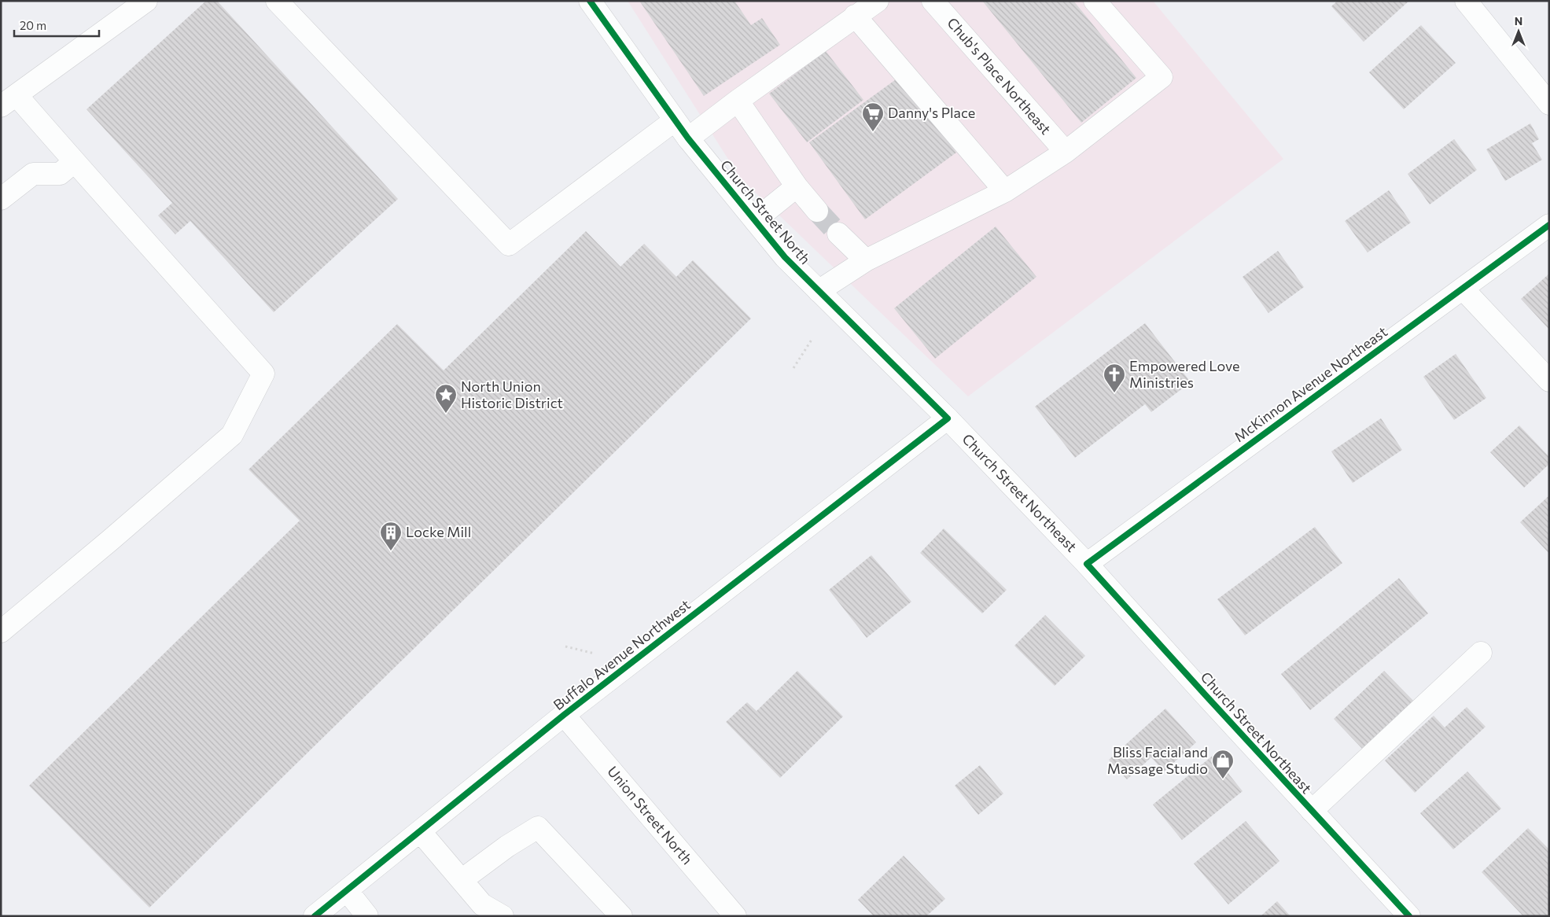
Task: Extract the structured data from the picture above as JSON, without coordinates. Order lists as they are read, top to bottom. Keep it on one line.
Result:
{"streets":{"street":["Chub's Place Northeast","Church Street North","McKinnon Avenue Northeast","Church Street Northeast","Buffalo Avenue Northwest","Union Street North"]},"crossings":[["Church Street North","Church Street Northeast"],["Church Street North","Buffalo Avenue Northwest"],["McKinnon Avenue Northeast","Church Street Northeast"],["Church Street Northeast","Buffalo Avenue Northwest"],["Buffalo Avenue Northwest","Union Street North"]],"places":{"supermarket":["Danny's Place"],"church":["Empowered Love Ministries"],"place":["North Union Historic District"],"building":["Locke Mill"],"shop":["Bliss Facial and Massage Studio"]},"scale_bar":"20 m","north":"top"}
